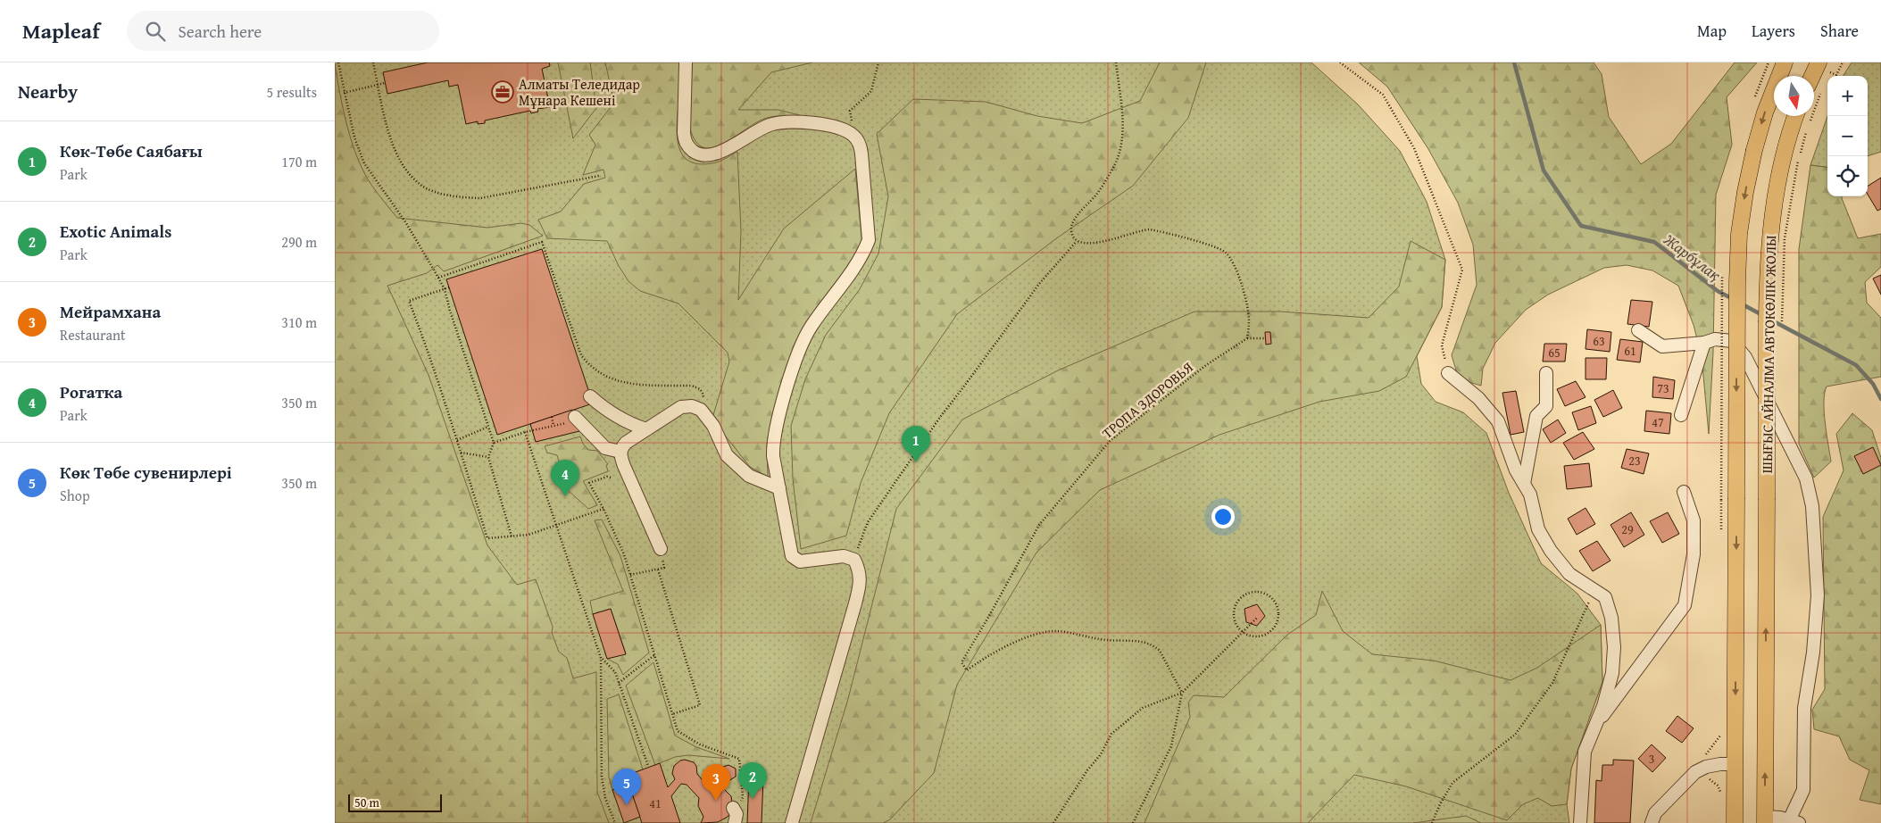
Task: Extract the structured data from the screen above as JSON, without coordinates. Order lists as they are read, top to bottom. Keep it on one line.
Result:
{"streets":{"main road":["ШЫҒЫС АЙНАЛМА АВТОКӨЛІК ЖОЛЫ"],"path":["ТРОПА ЗДОРОВЬЯ"]},"water":["Жарбұлақ"],"places":{"office":["Алматы Теледидар Мұнара Кешені"]},"house_numbers":["63","61","65","73","47","23","29","3","41"],"scale_bar":"50 m","north":"bottom","page":{"header":"Mapleaf","search":"Search here","nav":["Map","Layers","Share"],"heading":["Nearby","5 results"],"map_buttons":["+","−"],"list":[{"mark":"1","name":"Көк-Төбе Саябағы","note":"Park","value":"170 m"},{"mark":"2","name":"Exotic Animals","note":"Park","value":"290 m"},{"mark":"3","name":"Мейрамхана","note":"Restaurant","value":"310 m"},{"mark":"4","name":"Рогатка","note":"Park","value":"350 m"},{"mark":"5","name":"Көк Төбе сувенирлері","note":"Shop","value":"350 m"}],"pins":["1","4","2","3","5"],"scale":"50 m"}}
